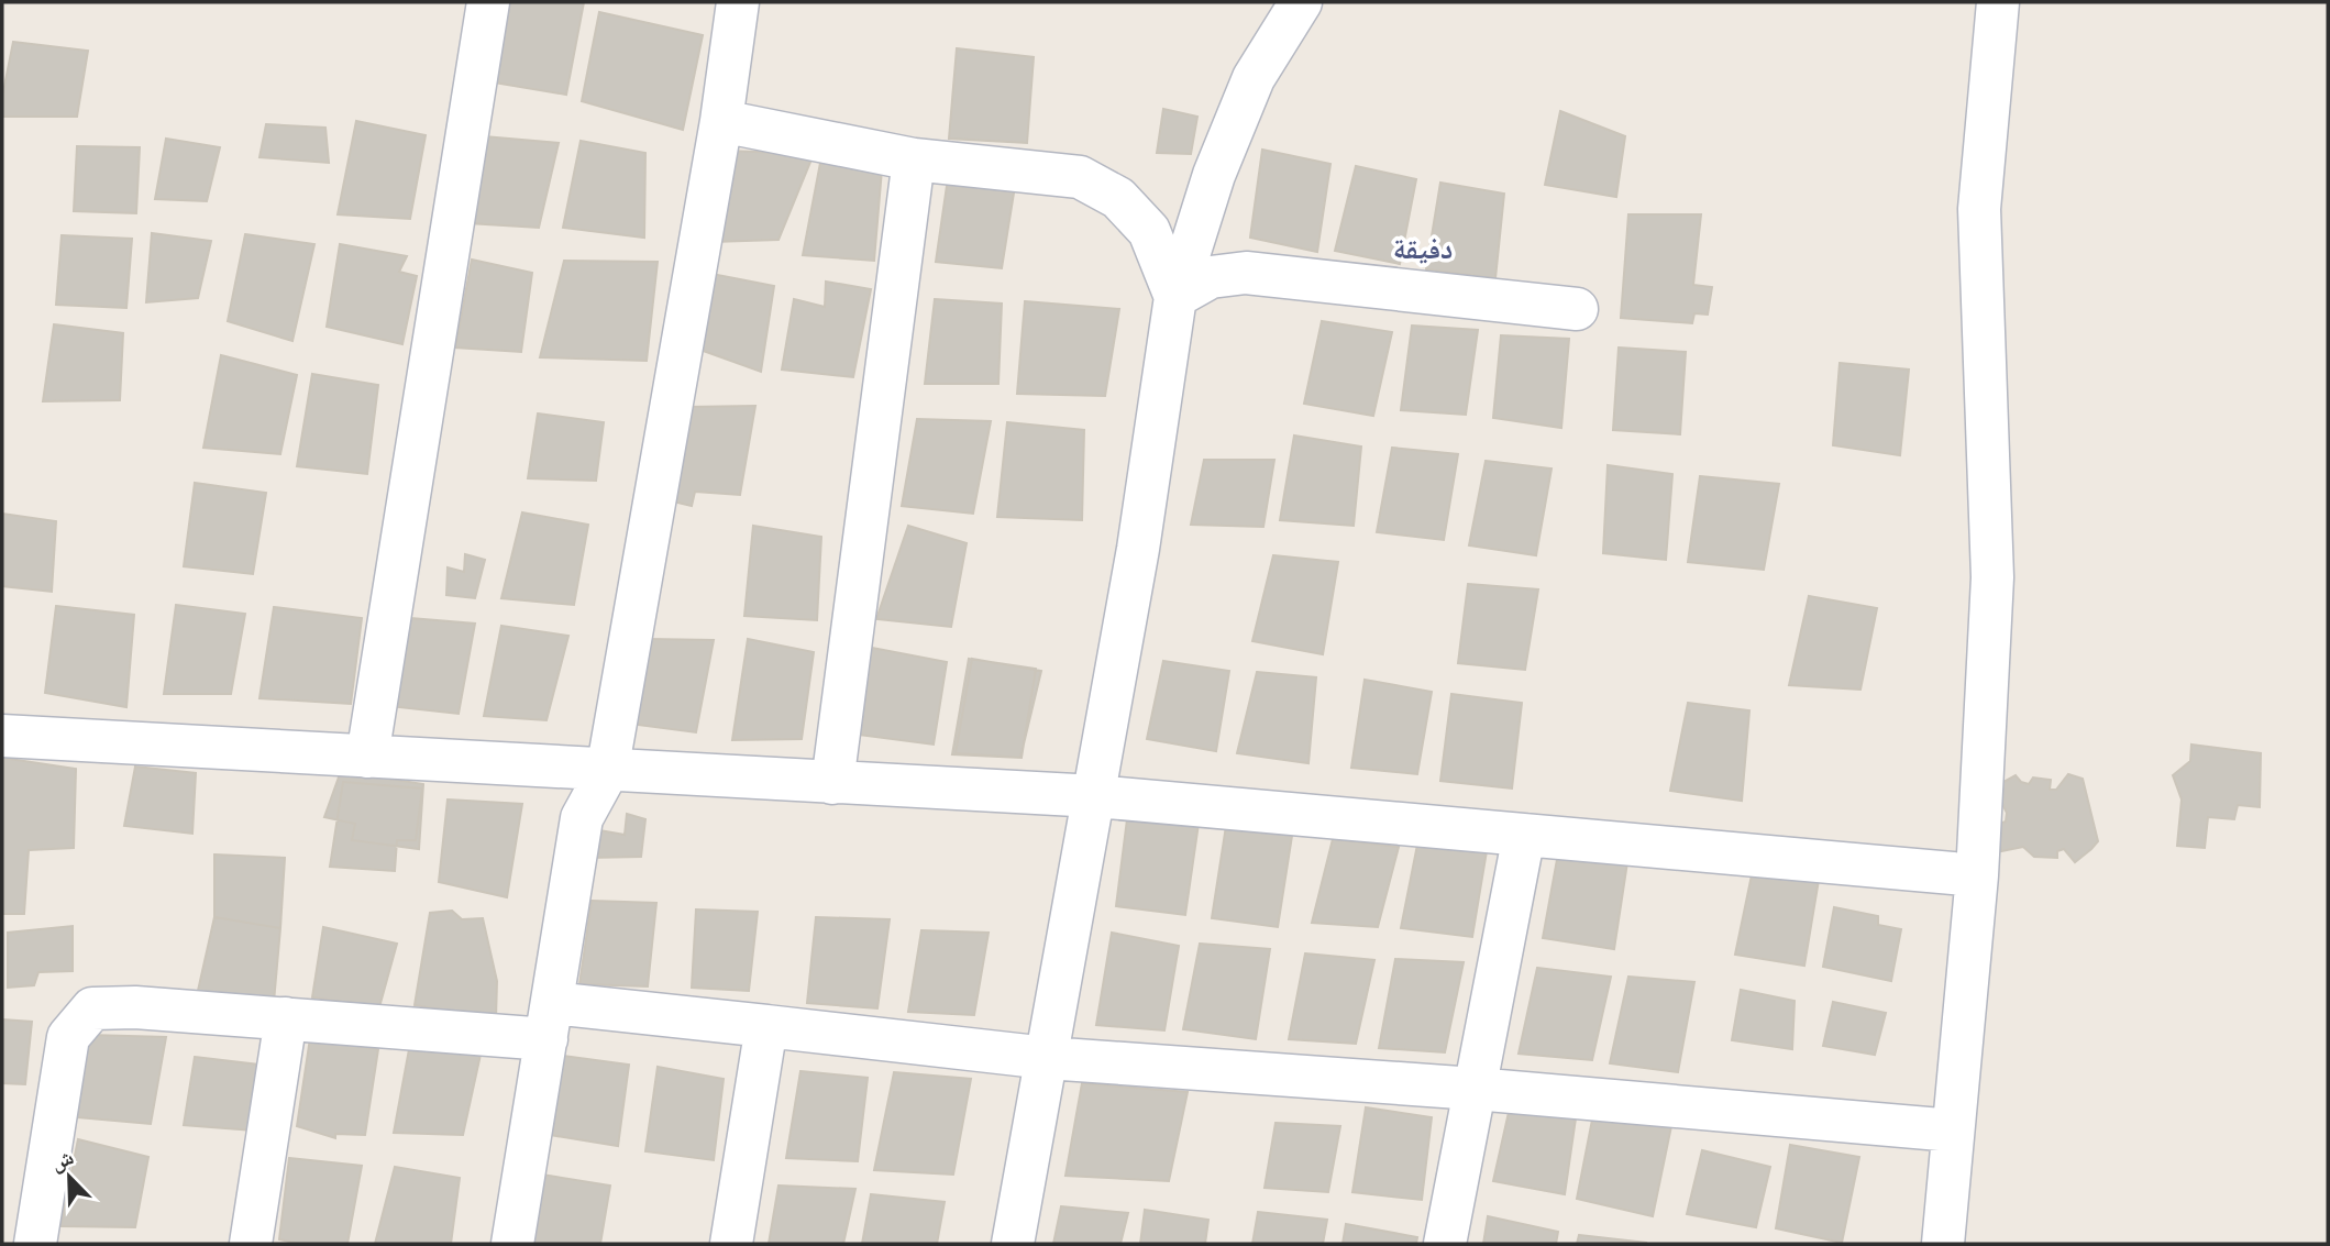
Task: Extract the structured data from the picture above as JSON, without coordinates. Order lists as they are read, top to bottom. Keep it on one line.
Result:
{"districts":["دفيقة"],"north":"top left"}
